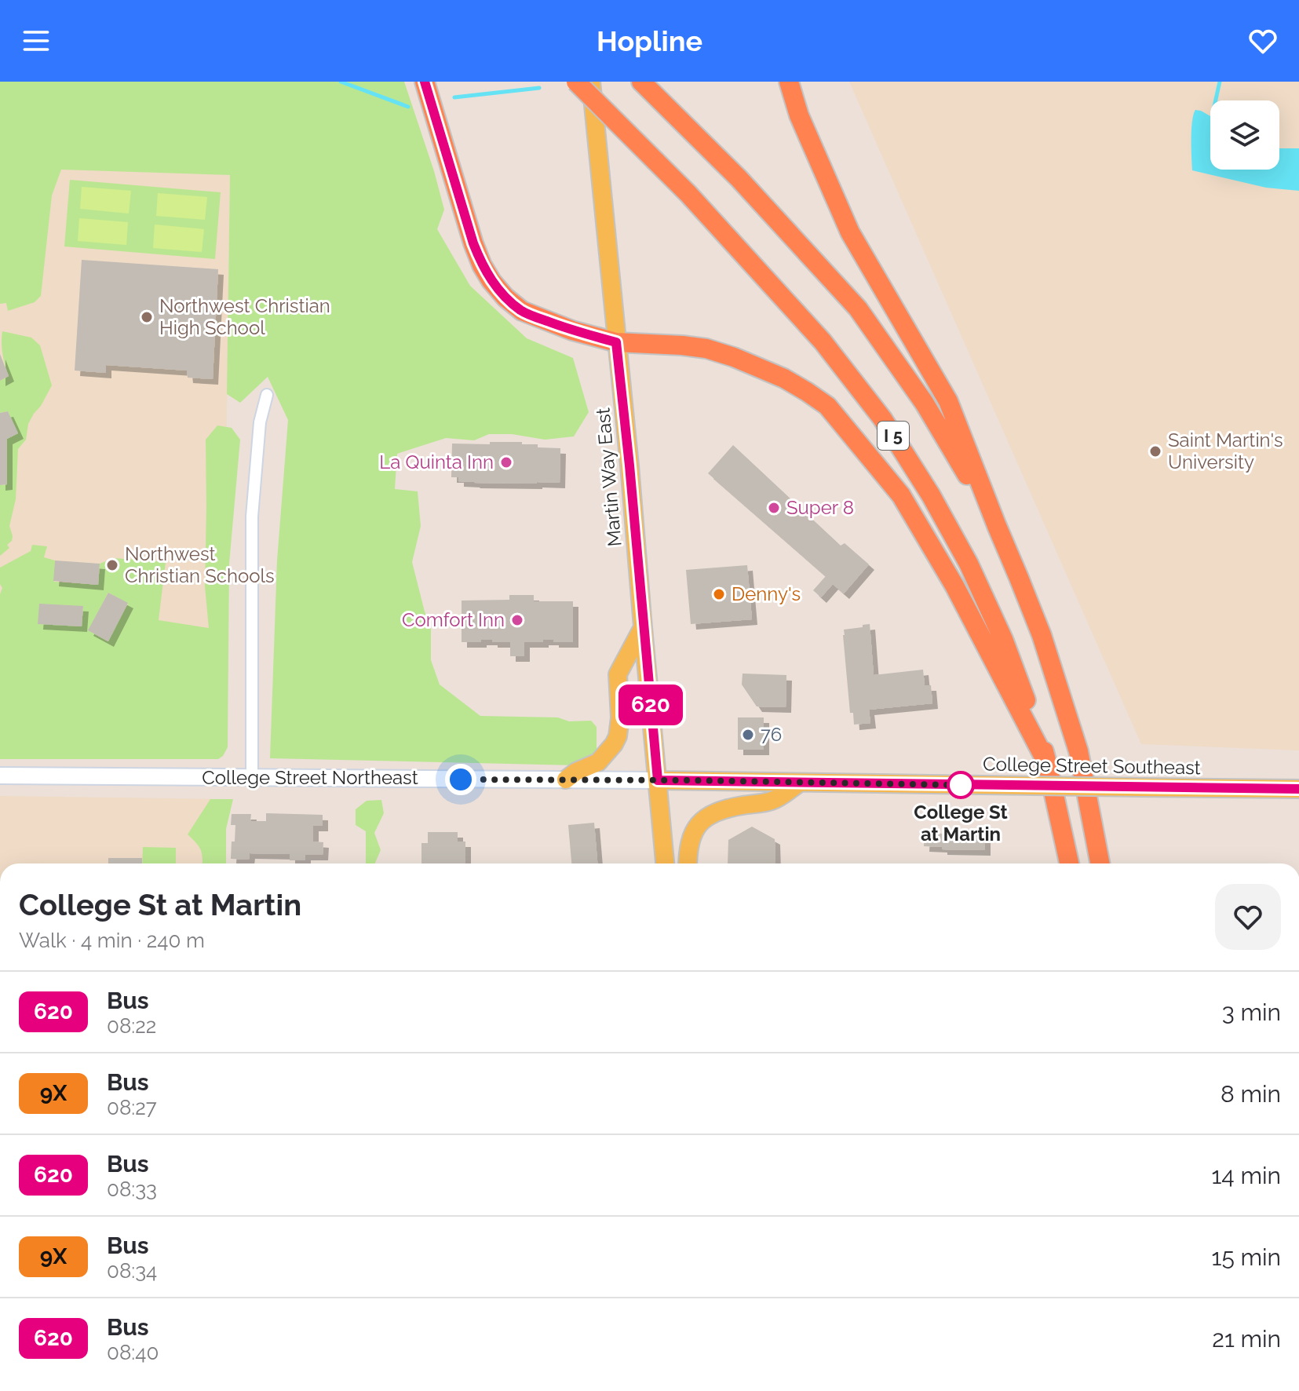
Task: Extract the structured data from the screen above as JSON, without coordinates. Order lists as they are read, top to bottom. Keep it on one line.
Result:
{"streets":{"highway":["I 5"],"main road":["Martin Way East","College Street Southeast"],"street":["College Street Northeast"]},"crossings":[["Martin Way East","College Street Southeast"],["Martin Way East","College Street Northeast"],["College Street Southeast","College Street Northeast"]],"places":["Northwest Christian High School","Saint Martin's University","La Quinta Inn","Super 8","Northwest Christian Schools","Denny's","Comfort Inn","76","College St at Martin"],"lines":["bus line 620"],"page":{"header":"Hopline","on_map":"620","heading":["College St at Martin","Walk · 4 min · 240 m"],"list":[{"mark":"620","name":"Bus","note":"08:22","value":"3 min"},{"mark":"9X","name":"Bus","note":"08:27","value":"8 min"},{"mark":"620","name":"Bus","note":"08:33","value":"14 min"},{"mark":"9X","name":"Bus","note":"08:34","value":"15 min"},{"mark":"620","name":"Bus","note":"08:40","value":"21 min"}]}}
